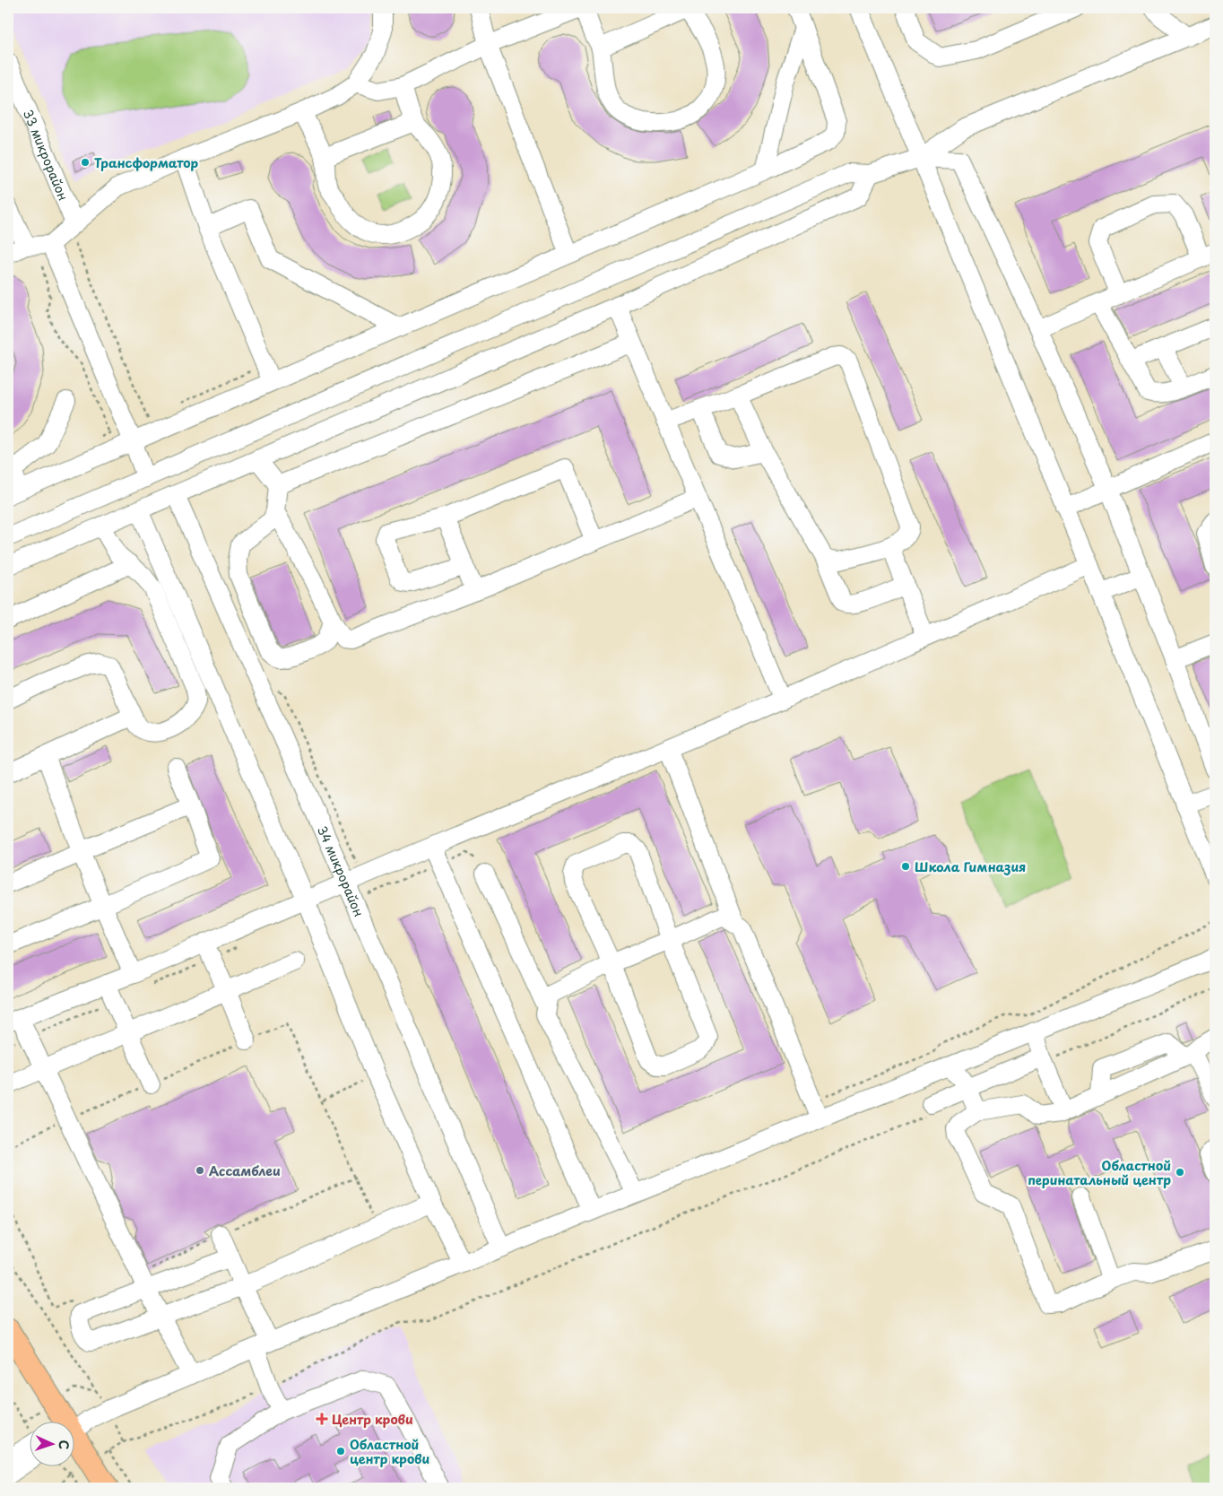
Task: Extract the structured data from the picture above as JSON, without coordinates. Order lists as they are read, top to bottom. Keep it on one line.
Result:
{"streets":{"street":["33 микрорайон","34 микрорайон"]},"places":{"other":["Трансформатор","Школа Гимназия","Ассамблеи","Областной перинатальный центр","Областной центр крови"],"health":["Центр крови"]},"north":"right"}
